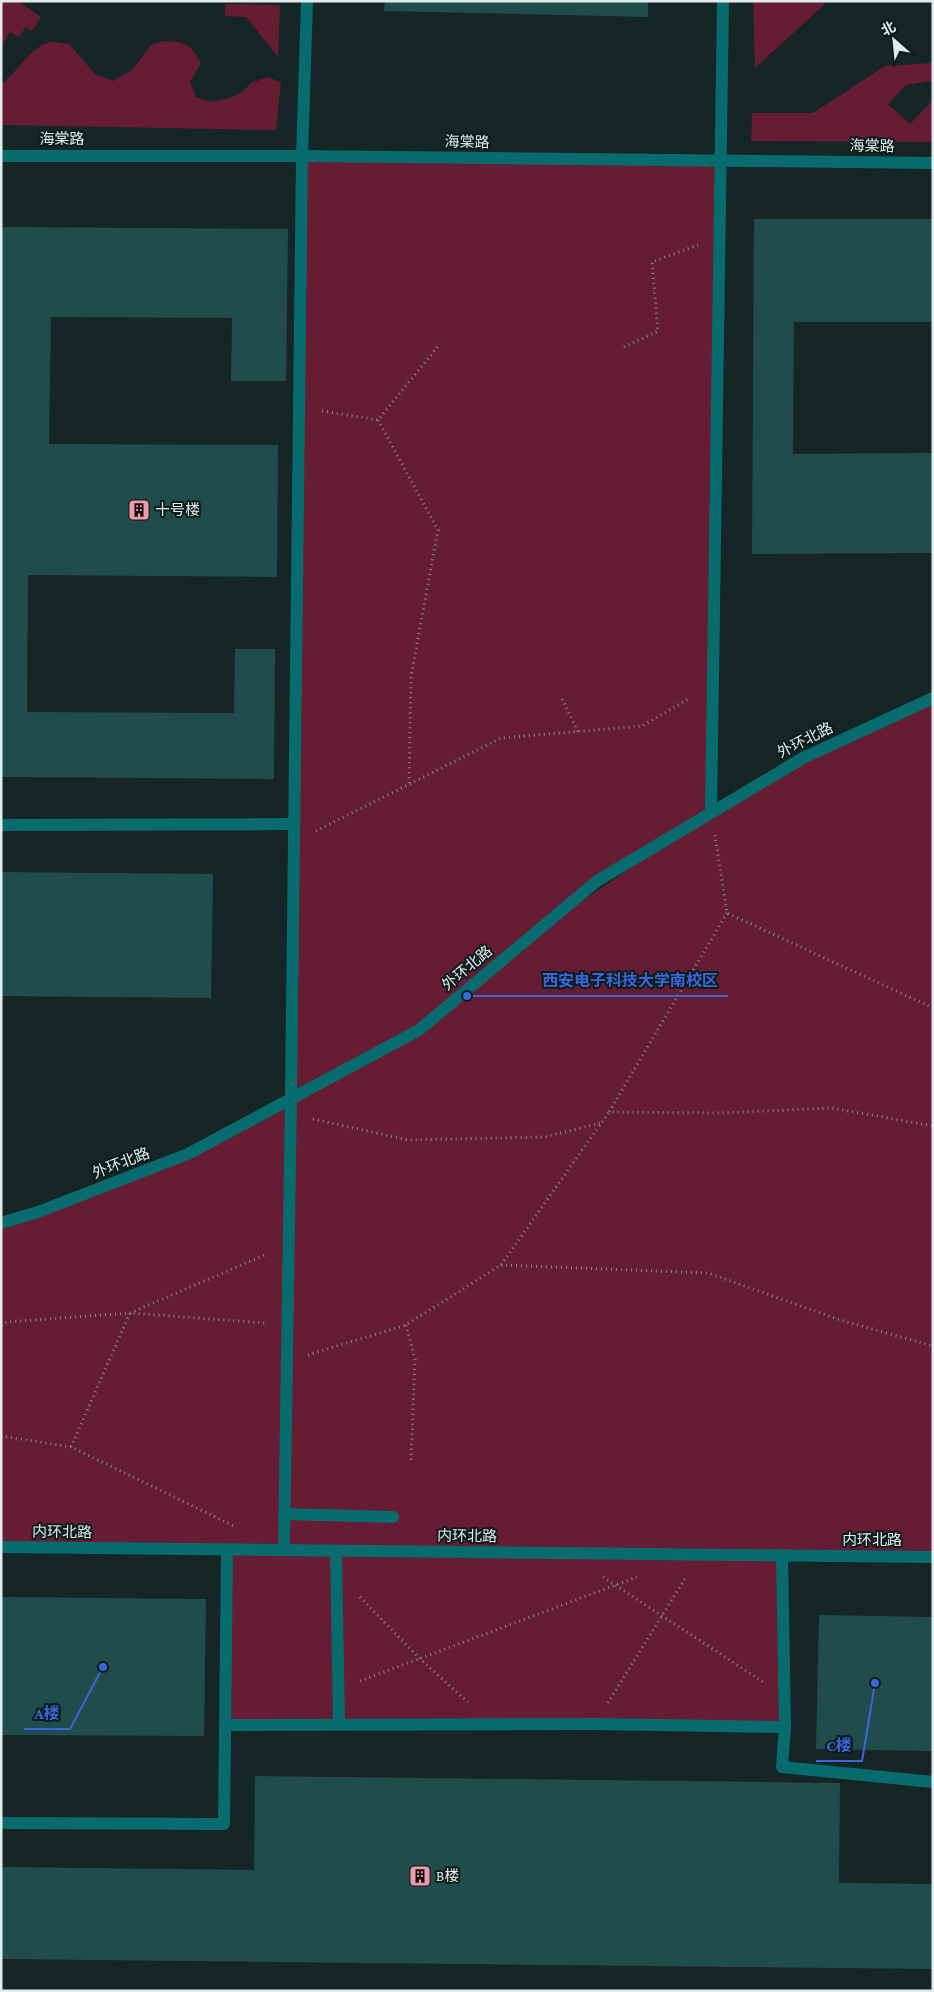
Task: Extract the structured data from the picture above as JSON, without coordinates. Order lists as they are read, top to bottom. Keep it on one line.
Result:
{"streets":{"lane":["海棠路","外环北路","内环北路"]},"places":{"building":["十号楼","B楼"],"other":["西安电子科技大学南校区","A楼","C楼"]},"north":"top left"}
